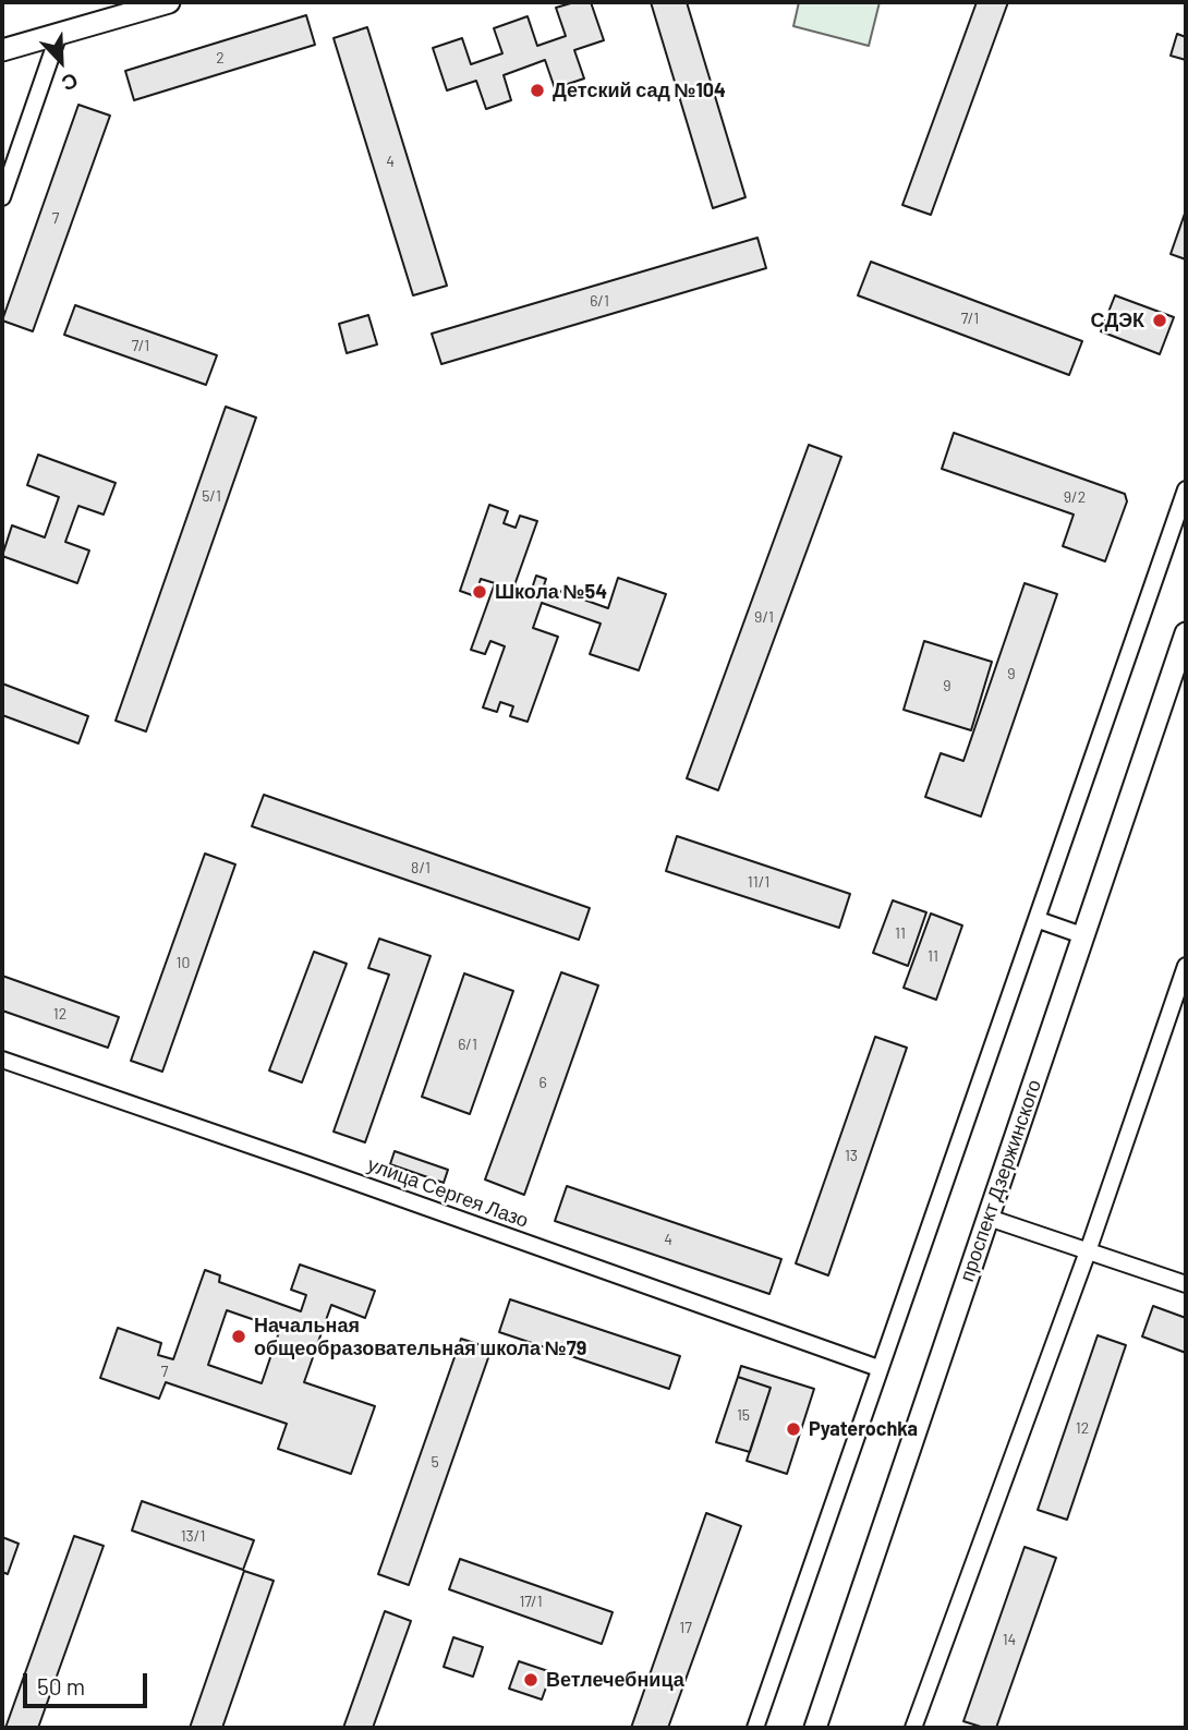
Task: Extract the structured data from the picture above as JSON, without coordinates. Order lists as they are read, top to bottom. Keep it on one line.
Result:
{"streets":{"main road":["проспект Дзержинского"],"street":["улица Сергея Лазо"]},"places":["Детский сад №104","СДЭК","Школа №54","Начальная общеобразовательная школа №79","Pyaterochka","Ветлечебница"],"house_numbers":["2","4","7","6/1","7/1","7/1","5/1","9/2","9/1","9","9","8/1","11/1","11","11","10","12","6/1","6","13","4","7","15","12","5","13/1","17/1","17","14"],"scale_bar":"50 m","north":"bottom right"}
